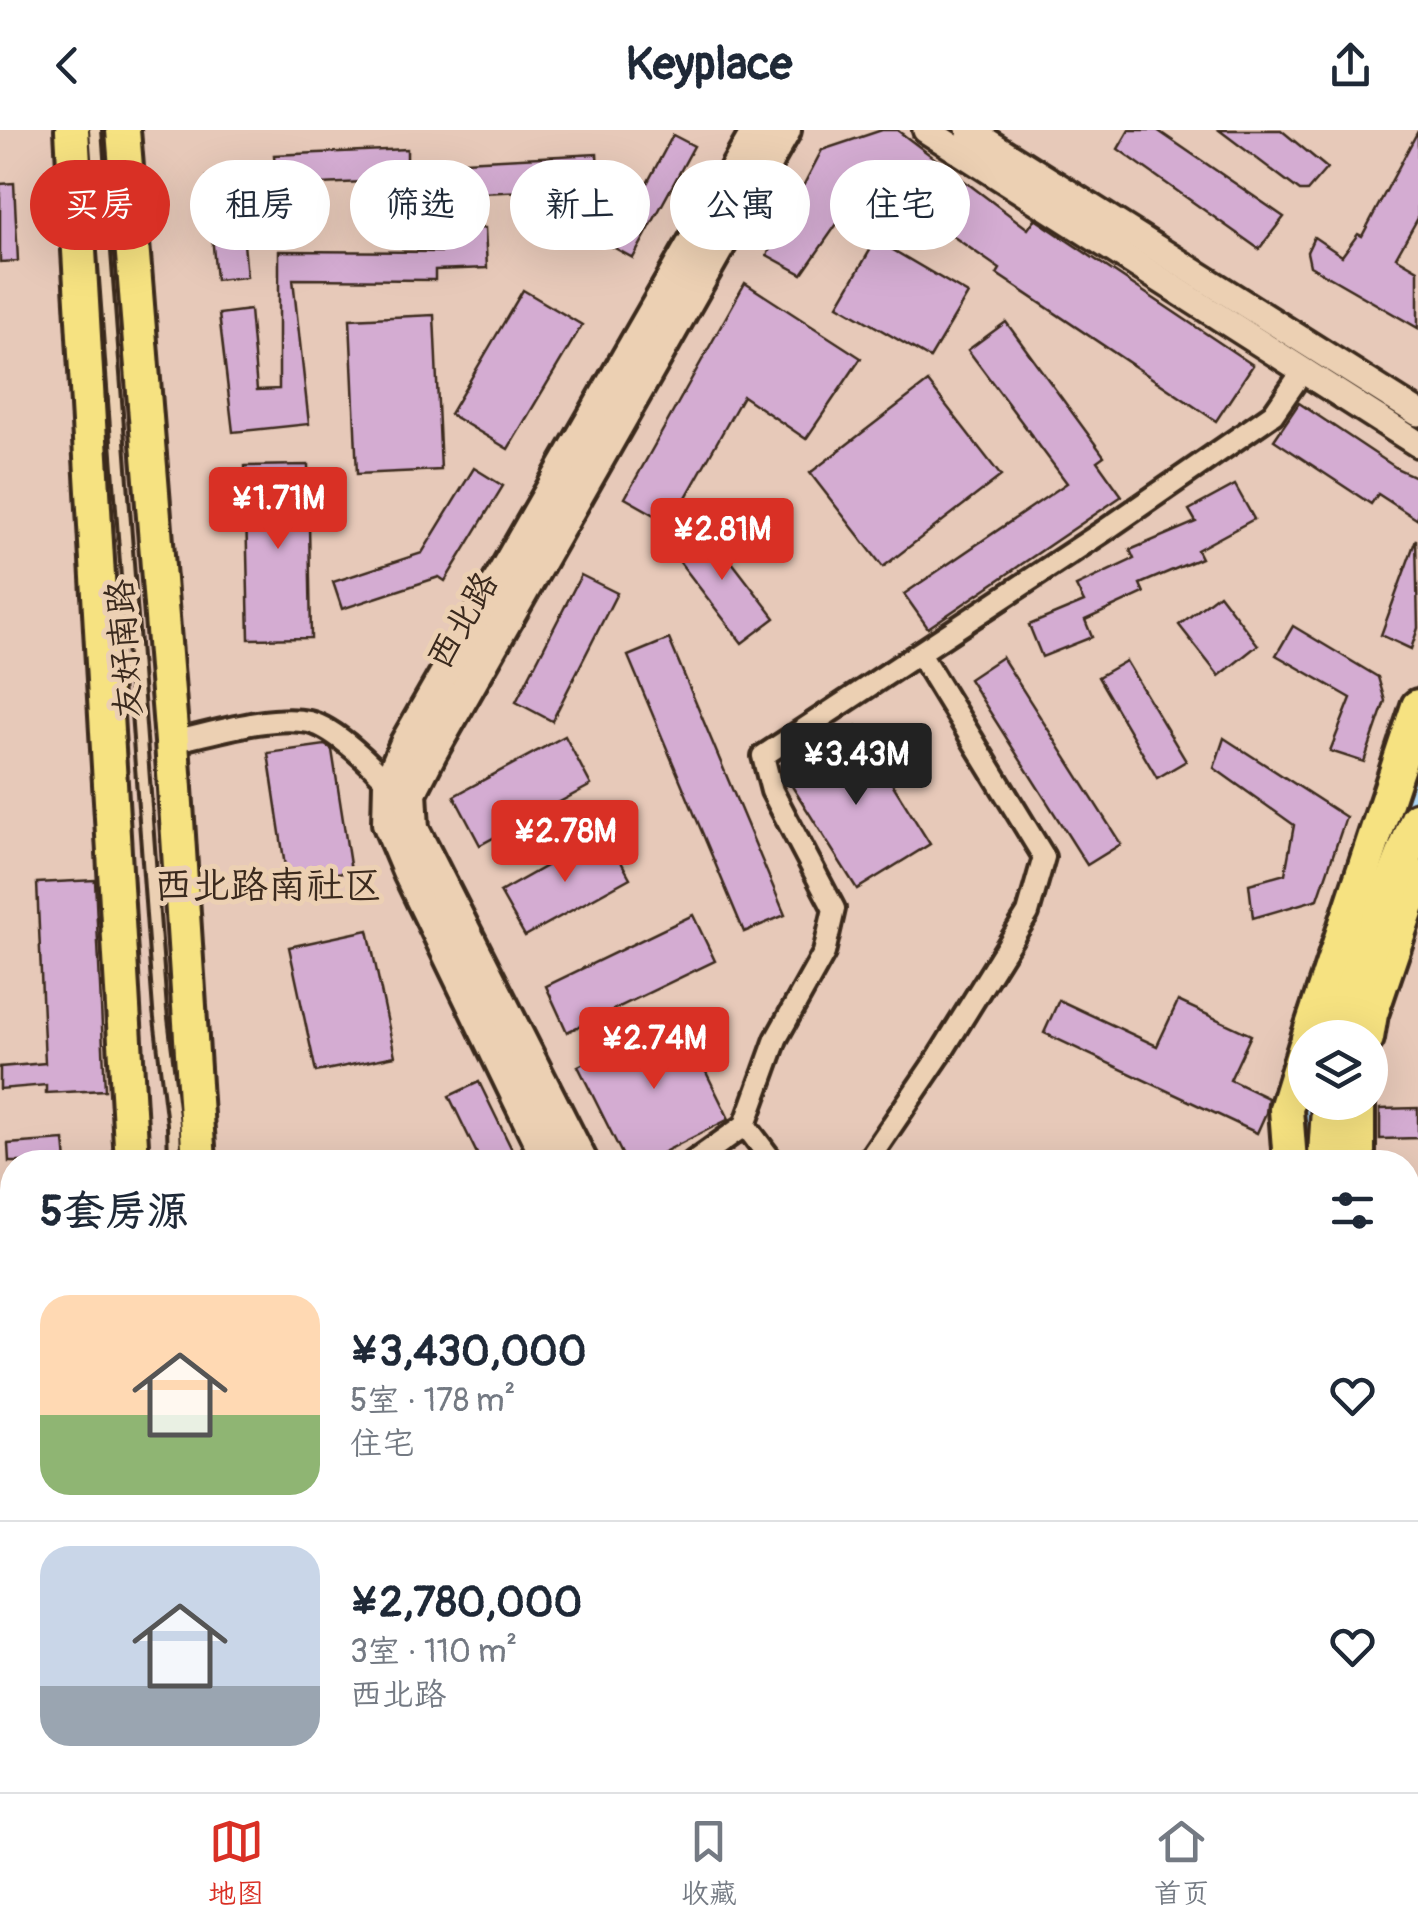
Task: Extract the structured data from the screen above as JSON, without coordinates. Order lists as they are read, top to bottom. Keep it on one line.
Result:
{"streets":{"main road":["西北路","友好南路"]},"districts":["西北路南社区"],"page":{"header":"Keyplace","chip":["买房","租房","筛选","新上","公寓","住宅"],"price":["¥1.71M","¥2.81M","¥3.43M","¥2.78M","¥2.74M"],"heading":"5套房源","list":[{"name":"¥3,430,000","note":"5室 · 178 m² · 住宅"},{"name":"¥2,780,000","note":"3室 · 110 m² · 西北路"}],"tabs":["地图","收藏","首页"]}}
